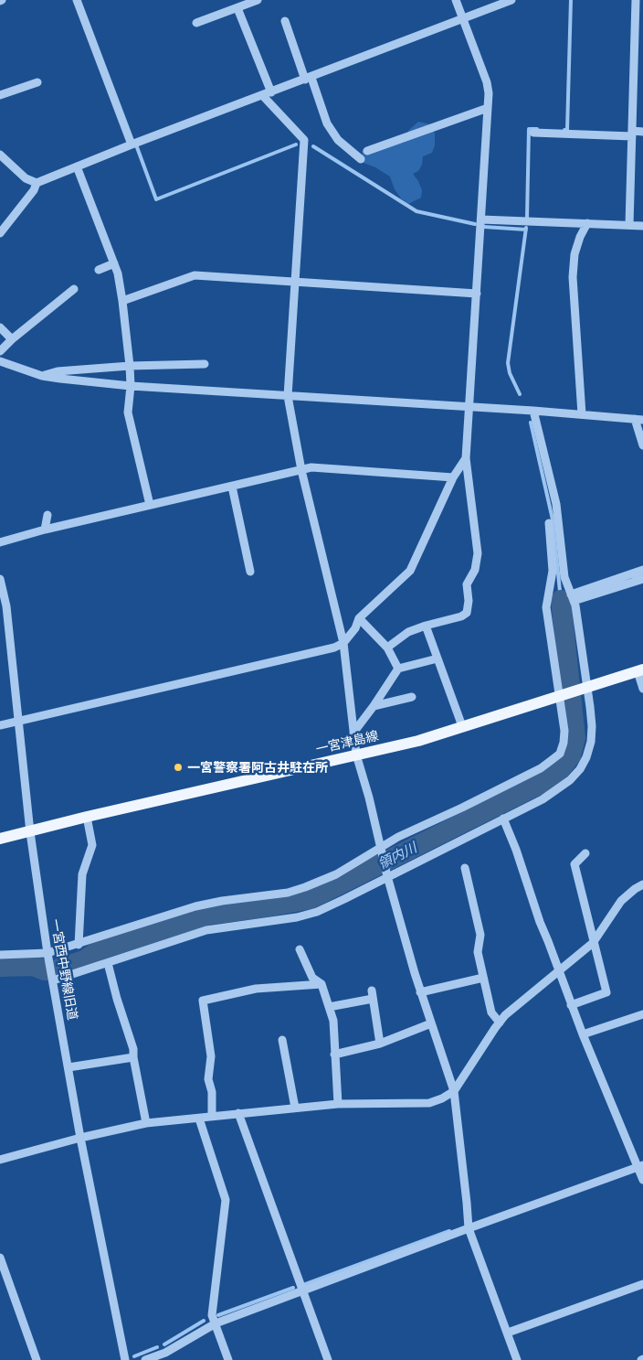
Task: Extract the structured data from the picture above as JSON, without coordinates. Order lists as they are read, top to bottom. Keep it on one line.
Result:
{"streets":{"main road":["一宮津島線"],"street":["一宮西中野線旧道"]},"crossings":[["一宮津島線","一宮西中野線旧道"]],"water":["領内川"],"places":["一宮警察署阿古井駐在所"]}
